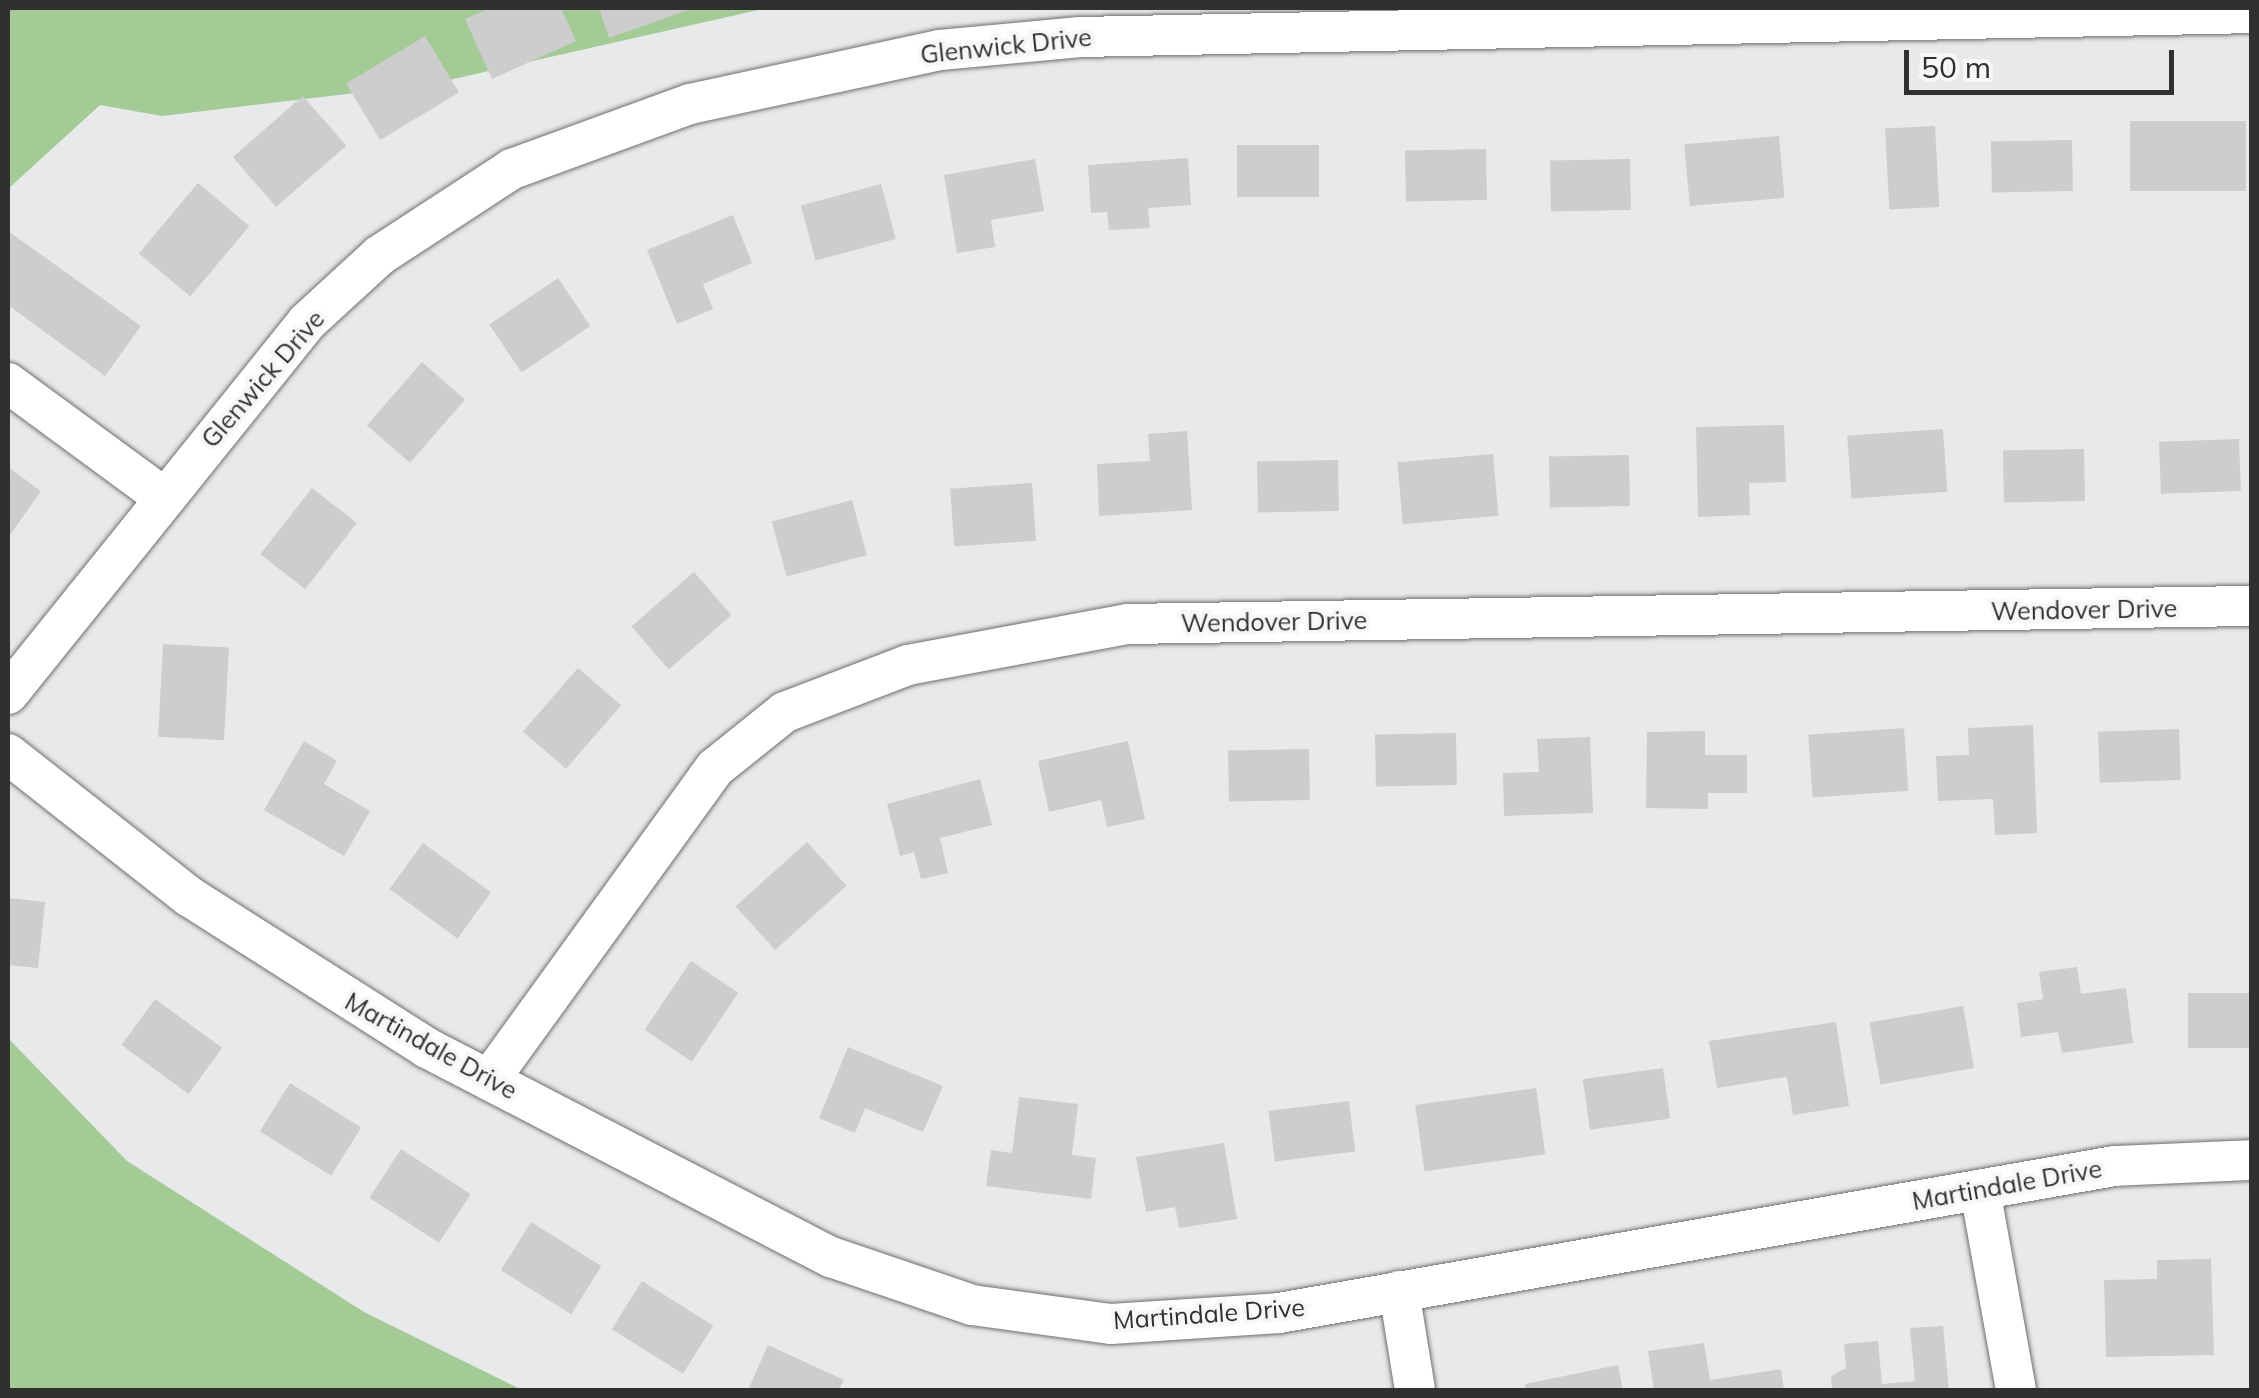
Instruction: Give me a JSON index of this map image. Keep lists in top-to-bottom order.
{
  "streets": {
    "street": ["Glenwick Drive", "Wendover Drive", "Martindale Drive"]
  },
  "crossings": [
    ["Wendover Drive", "Martindale Drive"]
  ],
  "scale_bar": "50 m"
}
